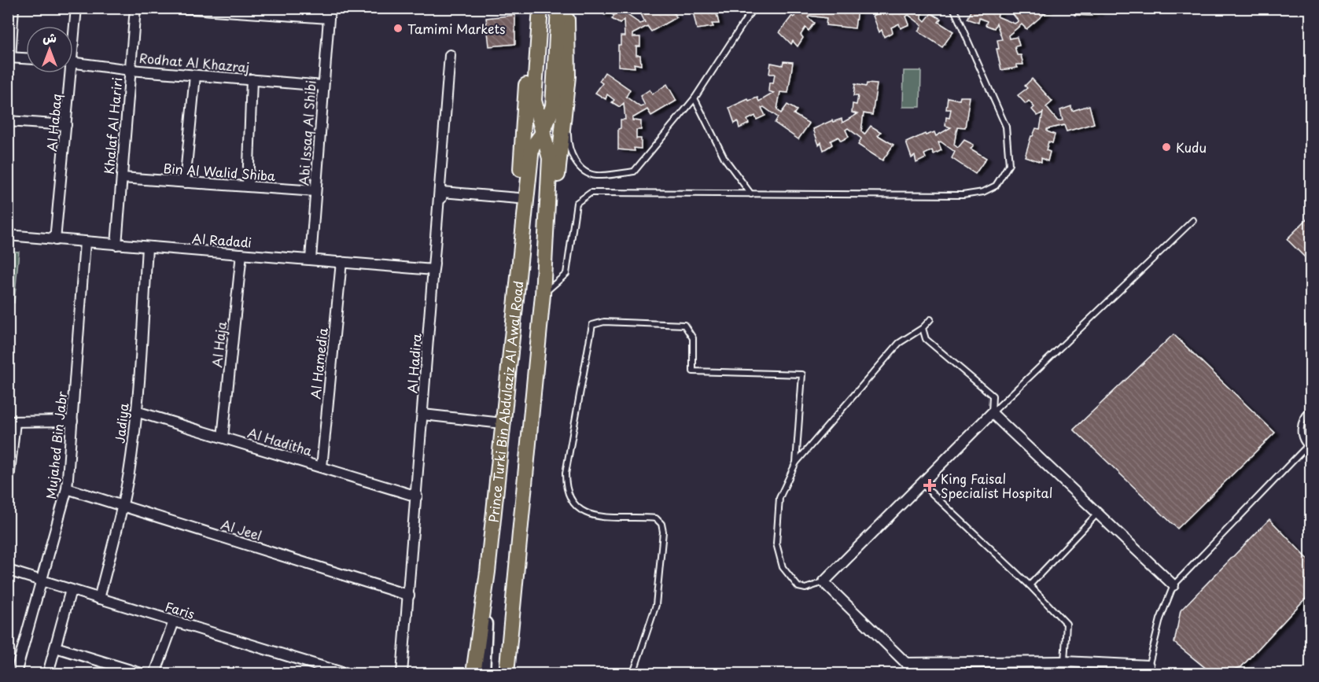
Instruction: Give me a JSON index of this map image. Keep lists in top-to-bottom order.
{
  "streets": {
    "main road": ["Prince Turki Bin Abdulaziz Al Awal Road"],
    "street": [
      "Rodhat Al Khazraj",
      "Al Habaq",
      "Khalaf Al Hariri",
      "Abi Issaq Al Shibi",
      "Bin Al Walid Shiba",
      "Al Radadi",
      "Al Haja",
      "Al Hamedia",
      "Al Hadira",
      "Jadiya",
      "Al Haditha",
      "Mujahed Bin Jabr",
      "Al Jeel",
      "Faris"
    ]
  },
  "crossings": [
    ["Rodhat Al Khazraj", "Khalaf Al Hariri"],
    ["Rodhat Al Khazraj", "Abi Issaq Al Shibi"],
    ["Al Habaq", "Al Radadi"],
    ["Khalaf Al Hariri", "Bin Al Walid Shiba"],
    ["Khalaf Al Hariri", "Al Radadi"],
    ["Abi Issaq Al Shibi", "Bin Al Walid Shiba"],
    ["Abi Issaq Al Shibi", "Al Radadi"],
    ["Al Radadi", "Al Haja"],
    ["Al Radadi", "Al Hamedia"],
    ["Al Radadi", "Al Hadira"],
    ["Al Radadi", "Jadiya"],
    ["Al Radadi", "Mujahed Bin Jabr"],
    ["Al Haja", "Al Haditha"],
    ["Al Hamedia", "Al Haditha"],
    ["Al Hadira", "Al Haditha"],
    ["Al Hadira", "Al Jeel"],
    ["Jadiya", "Al Haditha"],
    ["Jadiya", "Al Jeel"],
    ["Jadiya", "Faris"],
    ["Mujahed Bin Jabr", "Al Jeel"],
    ["Mujahed Bin Jabr", "Faris"]
  ],
  "places": {
    "other": ["Tamimi Markets", "Kudu"],
    "health": ["King Faisal Specialist Hospital"]
  },
  "north": "top"
}
